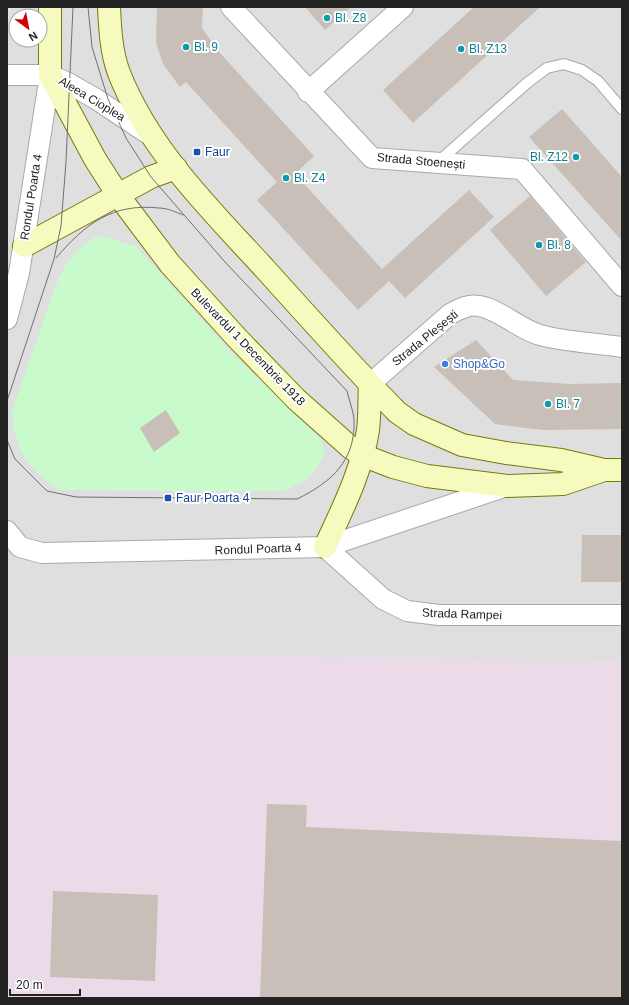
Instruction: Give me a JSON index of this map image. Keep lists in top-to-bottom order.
{
  "streets": {
    "main road": ["Bulevardul 1 Decembrie 1918"],
    "street": [
      "Aleea Cioplea",
      "Strada Stoenești",
      "Rondul Poarta 4",
      "Strada Pleșești",
      "Strada Rampei"
    ]
  },
  "crossings": [
    ["Aleea Cioplea", "Rondul Poarta 4"],
    ["Aleea Cioplea", "Bulevardul 1 Decembrie 1918"],
    ["Rondul Poarta 4", "Bulevardul 1 Decembrie 1918"],
    ["Rondul Poarta 4", "Strada Rampei"],
    ["Strada Pleșești", "Bulevardul 1 Decembrie 1918"]
  ],
  "places": {
    "other": [
      "Bl. Z8",
      "Bl. 9",
      "Bl. Z13",
      "Bl. Z12",
      "Bl. Z4",
      "Bl. 8",
      "Shop&Go",
      "Bl. 7"
    ],
    "transit": ["Faur", "Faur Poarta 4"]
  },
  "scale_bar": "20 m",
  "north": "bottom right"
}
